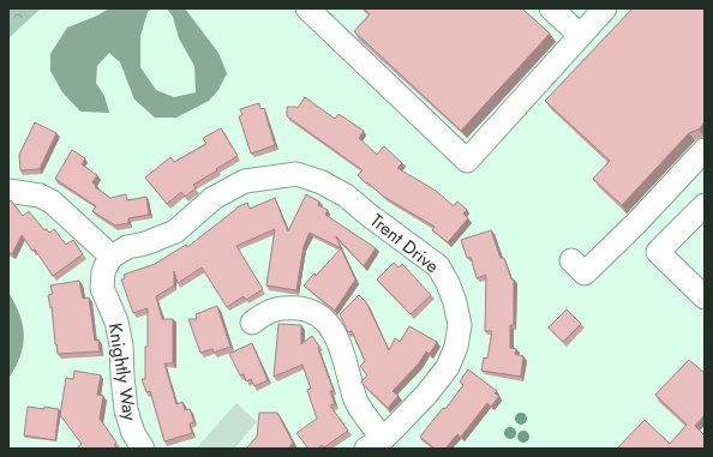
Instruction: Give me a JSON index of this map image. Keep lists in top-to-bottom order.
{
  "streets": {
    "street": ["Trent Drive", "Knightly Way"]
  },
  "crossings": [
    ["Trent Drive", "Knightly Way"]
  ]
}
